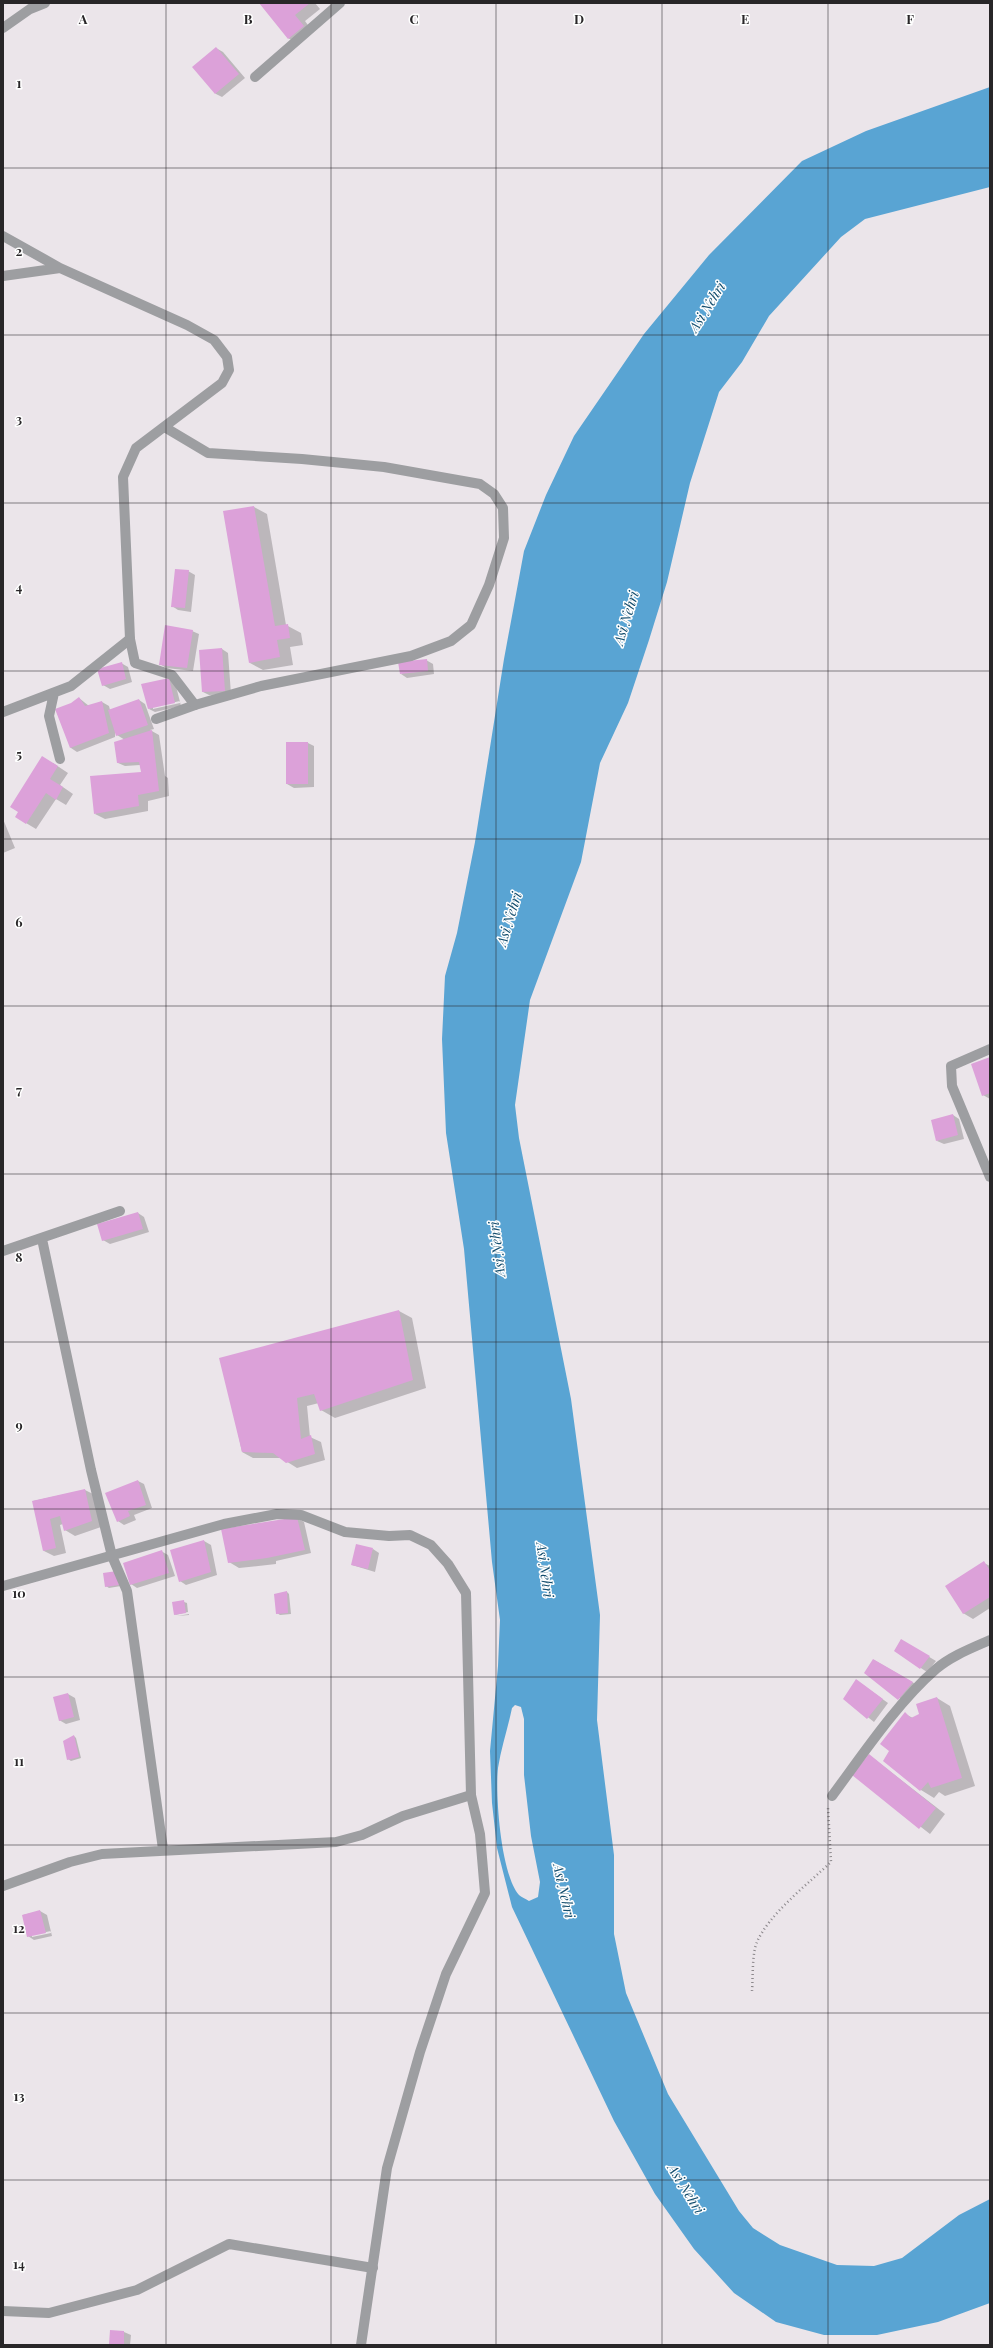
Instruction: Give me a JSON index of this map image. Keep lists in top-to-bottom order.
{
  "water": ["Asi Nehri"],
  "grid": {
    "columns": [
      "A",
      "B",
      "C",
      "D",
      "E",
      "F"
    ],
    "rows": [
      "1",
      "2",
      "3",
      "4",
      "5",
      "6",
      "7",
      "8",
      "9",
      "10",
      "11",
      "12",
      "13",
      "14"
    ]
  }
}
